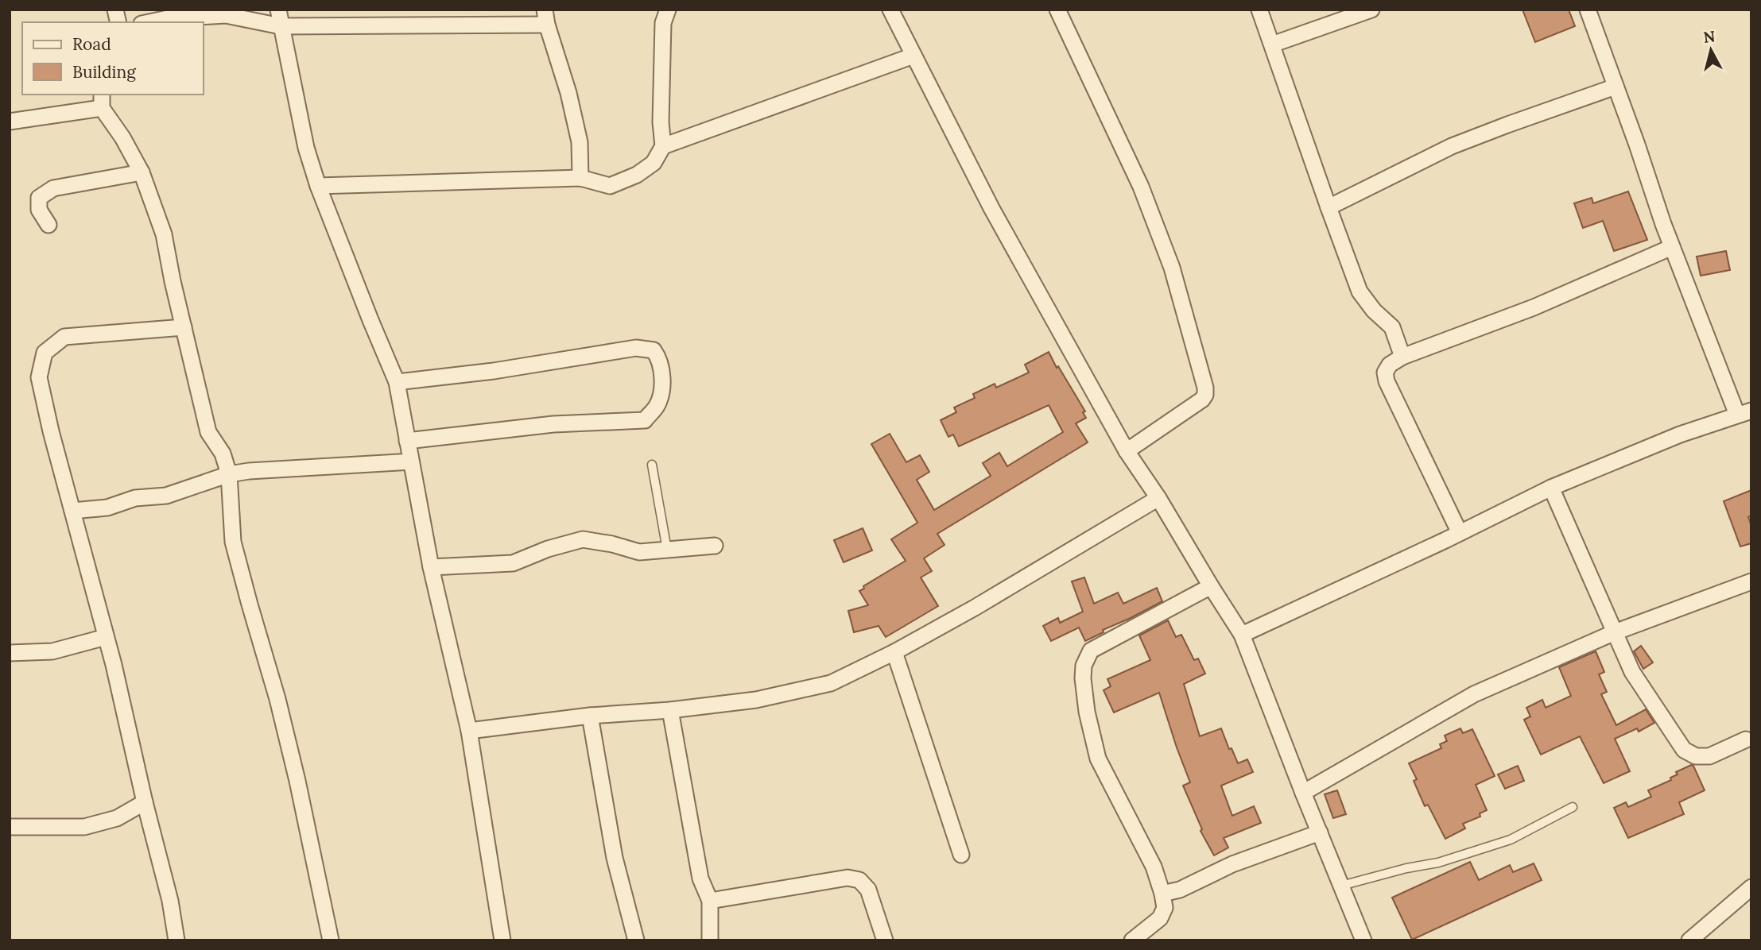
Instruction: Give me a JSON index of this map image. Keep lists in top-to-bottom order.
{
  "legend": ["Road", "Building"],
  "north": "top"
}
